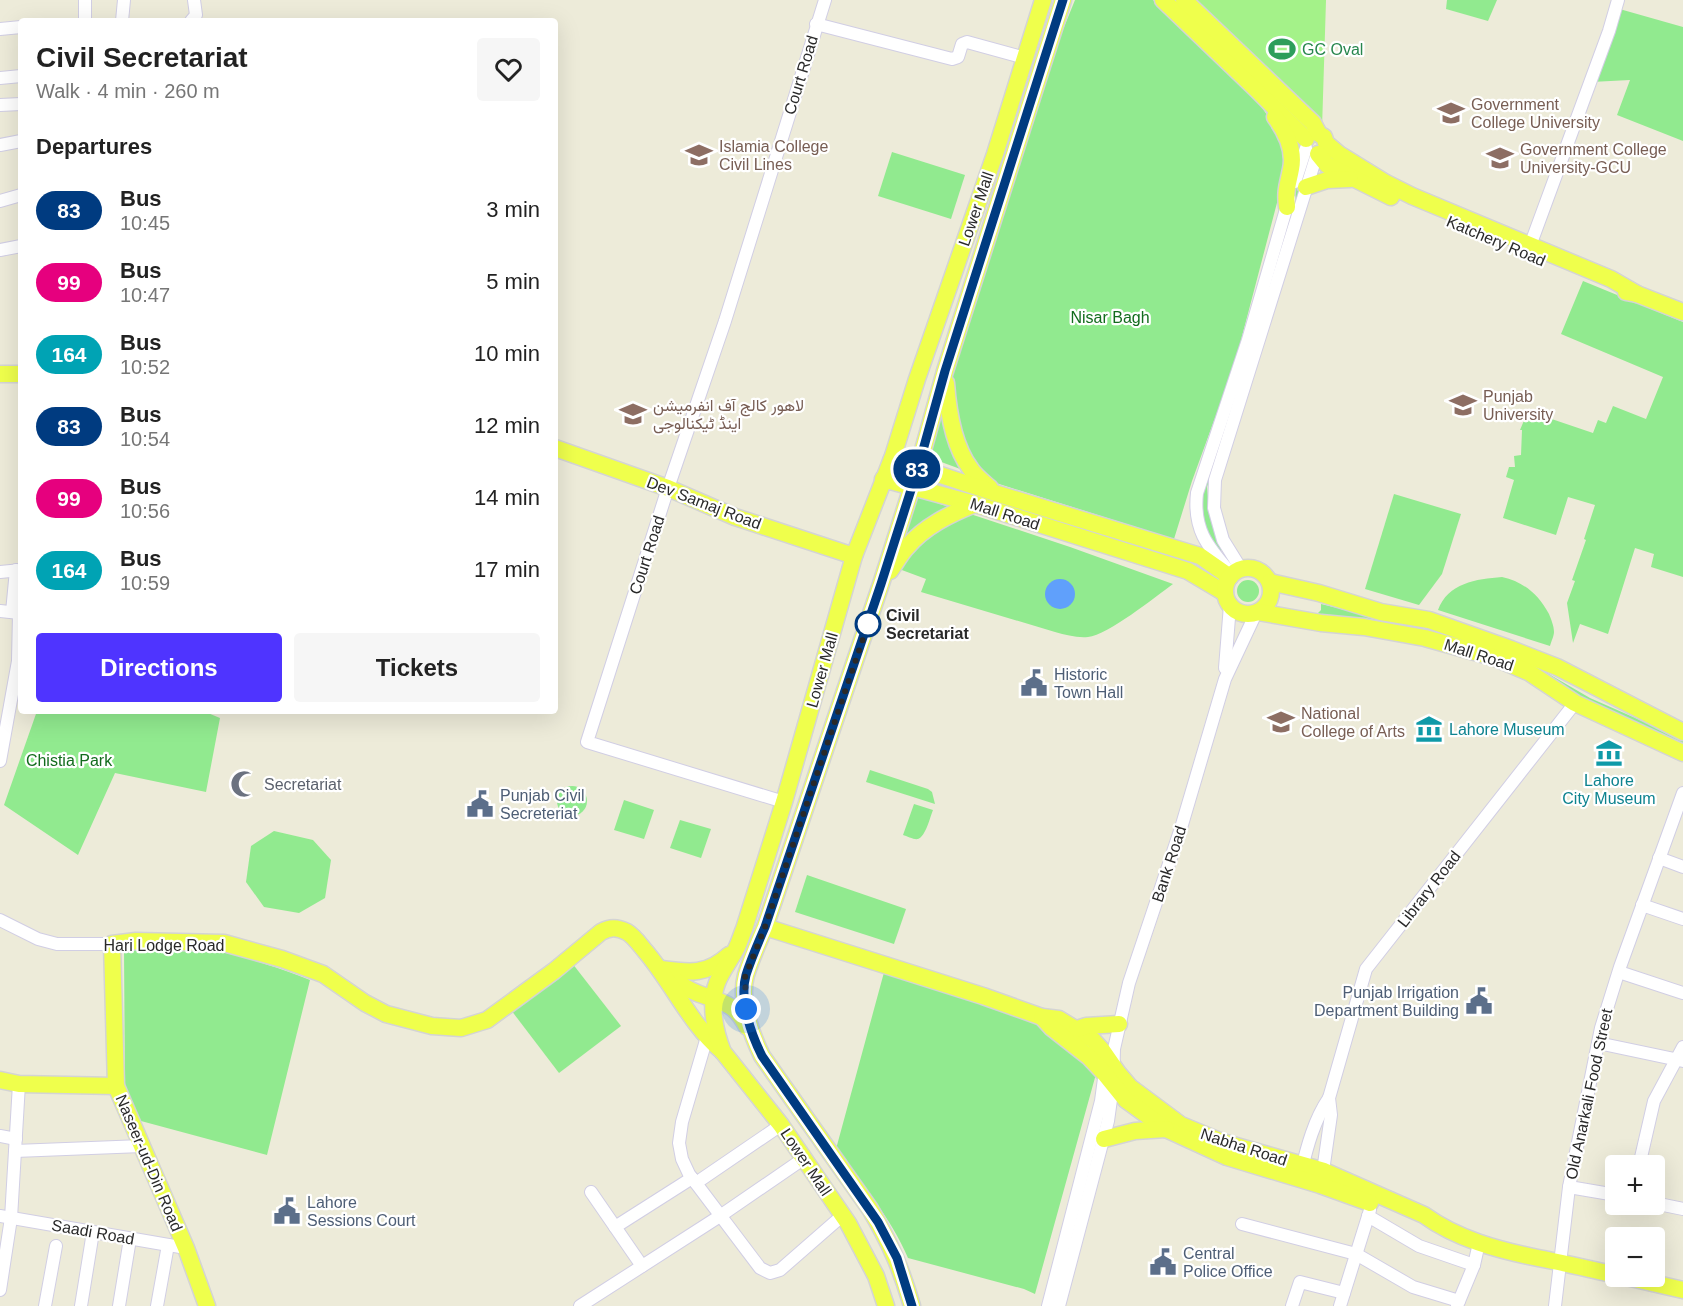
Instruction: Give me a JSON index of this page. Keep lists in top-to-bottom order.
{
  "streets": {
    "main road": [
      "Lower Mall",
      "Katchery Road",
      "Dev Samaj Road",
      "Mall Road",
      "Hari Lodge Road",
      "Nabha Road",
      "Naseer-ud-Din Road"
    ],
    "street": [
      "Court Road",
      "Bank Road",
      "Library Road",
      "Old Anarkali Food Street",
      "Saadi Road"
    ]
  },
  "crossings": [
    ["Court Road", "Lower Mall"],
    ["Court Road", "Dev Samaj Road"],
    ["Lower Mall", "Dev Samaj Road"],
    ["Lower Mall", "Mall Road"],
    ["Lower Mall", "Nabha Road"],
    ["Mall Road", "Bank Road"],
    ["Mall Road", "Library Road"],
    ["Bank Road", "Nabha Road"],
    ["Library Road", "Nabha Road"],
    ["Hari Lodge Road", "Naseer-ud-Din Road"],
    ["Old Anarkali Food Street", "Nabha Road"],
    ["Naseer-ud-Din Road", "Saadi Road"]
  ],
  "parks": ["Nisar Bagh", "Chistia Park"],
  "places": {
    "sports": ["GC Oval"],
    "school or university": [
      "Government College University",
      "Islamia College Civil Lines",
      "Government College University-GCU",
      "Punjab University",
      "لاھور کالج آف انفرمیشن اینڈ ٹیکنالوجی",
      "National College of Arts"
    ],
    "other": ["Civil Secretariat"],
    "public building": [
      "Historic Town Hall",
      "Punjab Civil Secreteriat",
      "Punjab Irrigation Department Building",
      "Lahore Sessions Court",
      "Central Police Office"
    ],
    "museum": ["Lahore Museum", "Lahore City Museum"],
    "mosque": ["Secretariat"]
  },
  "lines": ["bus line 83"],
  "page": {
    "on_map": "83",
    "heading": [
      ["Civil Secretariat", "Walk · 4 min · 260 m"],
      "Departures"
    ],
    "list": [
      {
        "mark": "83",
        "name": "Bus",
        "note": "10:45",
        "value": "3 min"
      },
      {
        "mark": "99",
        "name": "Bus",
        "note": "10:47",
        "value": "5 min"
      },
      {
        "mark": "164",
        "name": "Bus",
        "note": "10:52",
        "value": "10 min"
      },
      {
        "mark": "83",
        "name": "Bus",
        "note": "10:54",
        "value": "12 min"
      },
      {
        "mark": "99",
        "name": "Bus",
        "note": "10:56",
        "value": "14 min"
      },
      {
        "mark": "164",
        "name": "Bus",
        "note": "10:59",
        "value": "17 min"
      }
    ],
    "buttons": ["Directions", "Tickets"],
    "map_buttons": ["+", "−"]
  }
}
